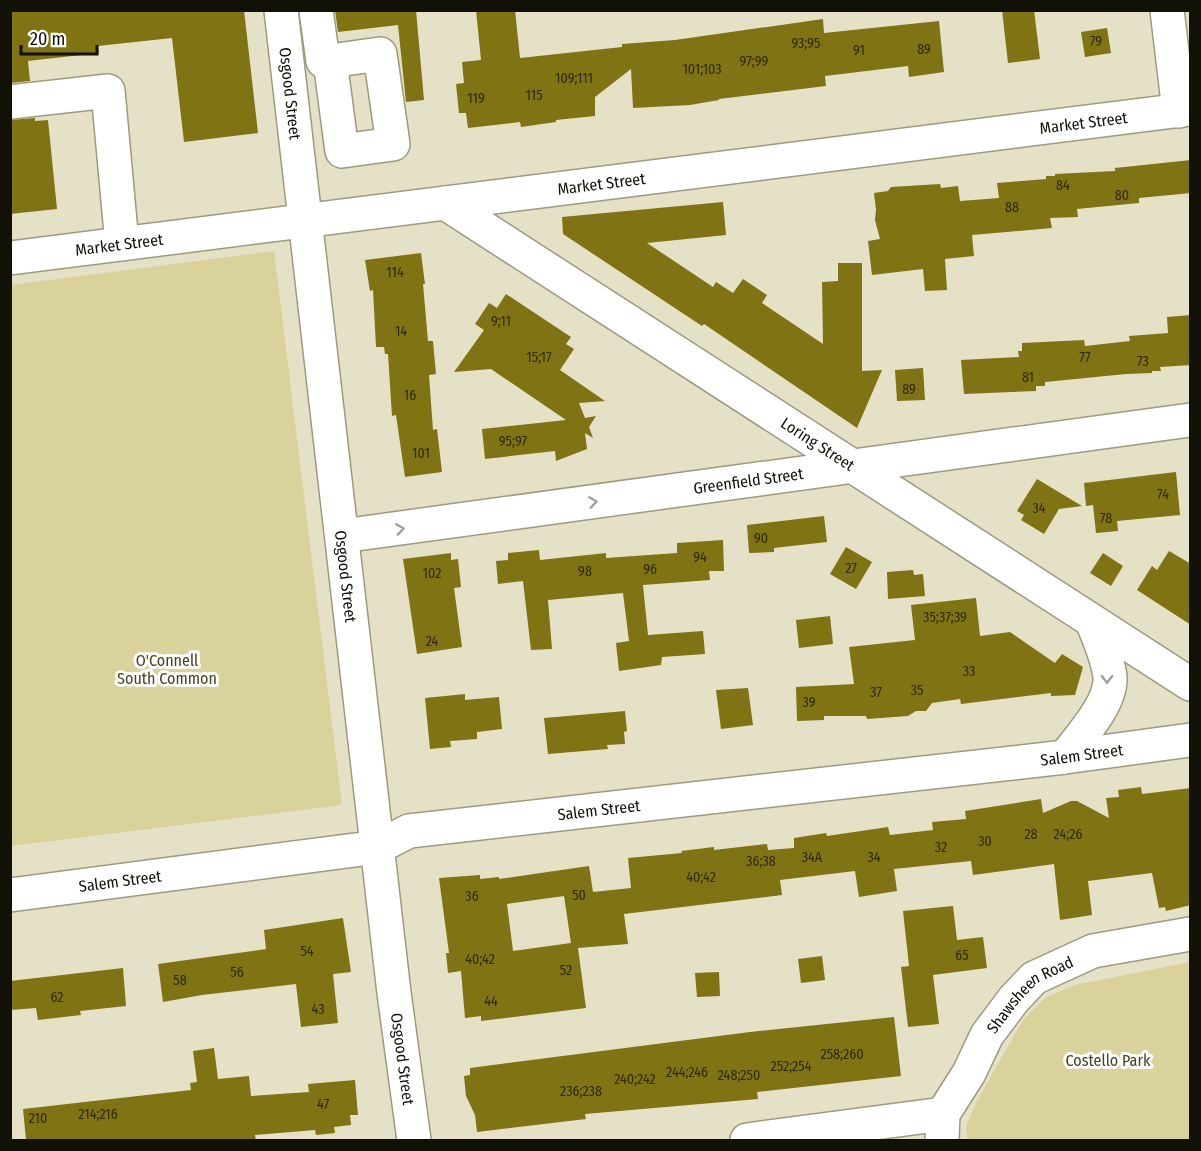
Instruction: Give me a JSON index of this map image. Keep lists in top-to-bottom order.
{
  "streets": {
    "street": [
      "Osgood Street",
      "Market Street",
      "Loring Street",
      "Greenfield Street",
      "Salem Street",
      "Shawsheen Road"
    ]
  },
  "crossings": [
    ["Osgood Street", "Market Street"],
    ["Osgood Street", "Greenfield Street"],
    ["Osgood Street", "Salem Street"],
    ["Market Street", "Loring Street"],
    ["Loring Street", "Greenfield Street"]
  ],
  "one_way": ["Greenfield Street"],
  "parks": ["O'Connell South Common", "Costello Park"],
  "house_numbers": [
    "79",
    "93;95",
    "89",
    "91",
    "97;99",
    "101;103",
    "109;111",
    "115",
    "119",
    "84",
    "80",
    "88",
    "114",
    "9;11",
    "14",
    "15;17",
    "77",
    "73",
    "81",
    "89",
    "16",
    "95;97",
    "101",
    "74",
    "34",
    "78",
    "90",
    "94",
    "27",
    "96",
    "98",
    "102",
    "35;37;39",
    "24",
    "33",
    "35",
    "37",
    "39",
    "28",
    "24;26",
    "30",
    "32",
    "34A",
    "34",
    "36;38",
    "40;42",
    "50",
    "36",
    "54",
    "65",
    "40;42",
    "52",
    "56",
    "58",
    "62",
    "44",
    "43",
    "258;260",
    "252;254",
    "244;246",
    "248;250",
    "240;242",
    "236;238",
    "47",
    "214;216",
    "210"
  ],
  "scale_bar": "20 m"
}
